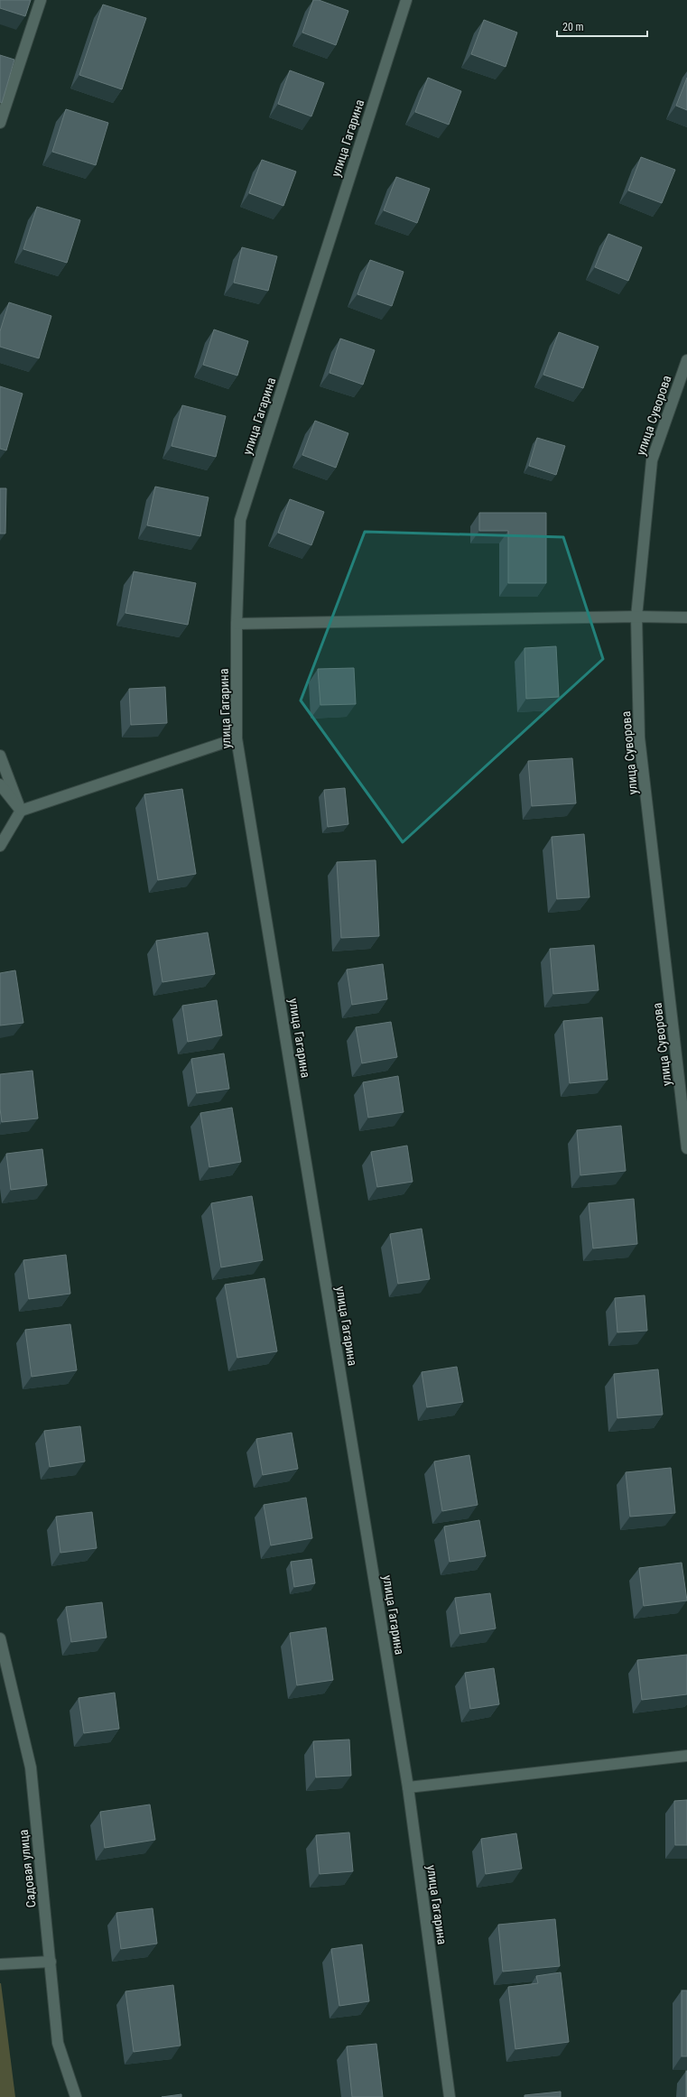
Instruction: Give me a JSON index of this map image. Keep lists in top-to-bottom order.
{
  "streets": {
    "street": ["улица Гагарина", "улица Суворова", "Садовая улица"]
  },
  "scale_bar": "20 m"
}
